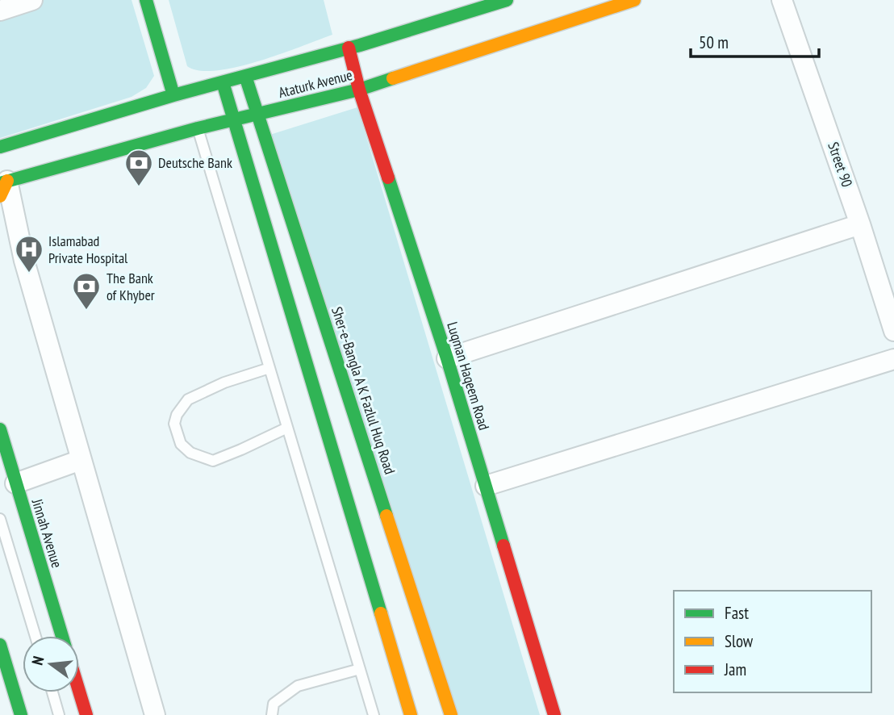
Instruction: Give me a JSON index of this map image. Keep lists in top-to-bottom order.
{
  "streets": {
    "street": [
      "Ataturk Avenue",
      "Street 90",
      "Luqman Haqeem Road",
      "Sher-e-Bangla A K Fazlul Huq Road",
      "Jinnah Avenue"
    ]
  },
  "crossings": [
    ["Ataturk Avenue", "Luqman Haqeem Road"],
    ["Ataturk Avenue", "Sher-e-Bangla A K Fazlul Huq Road"]
  ],
  "places": {
    "bank": ["Deutsche Bank", "The Bank of Khyber"],
    "hospital": ["Islamabad Private Hospital"]
  },
  "legend": ["Fast", "Slow", "Jam"],
  "scale_bar": "50 m",
  "north": "left"
}
